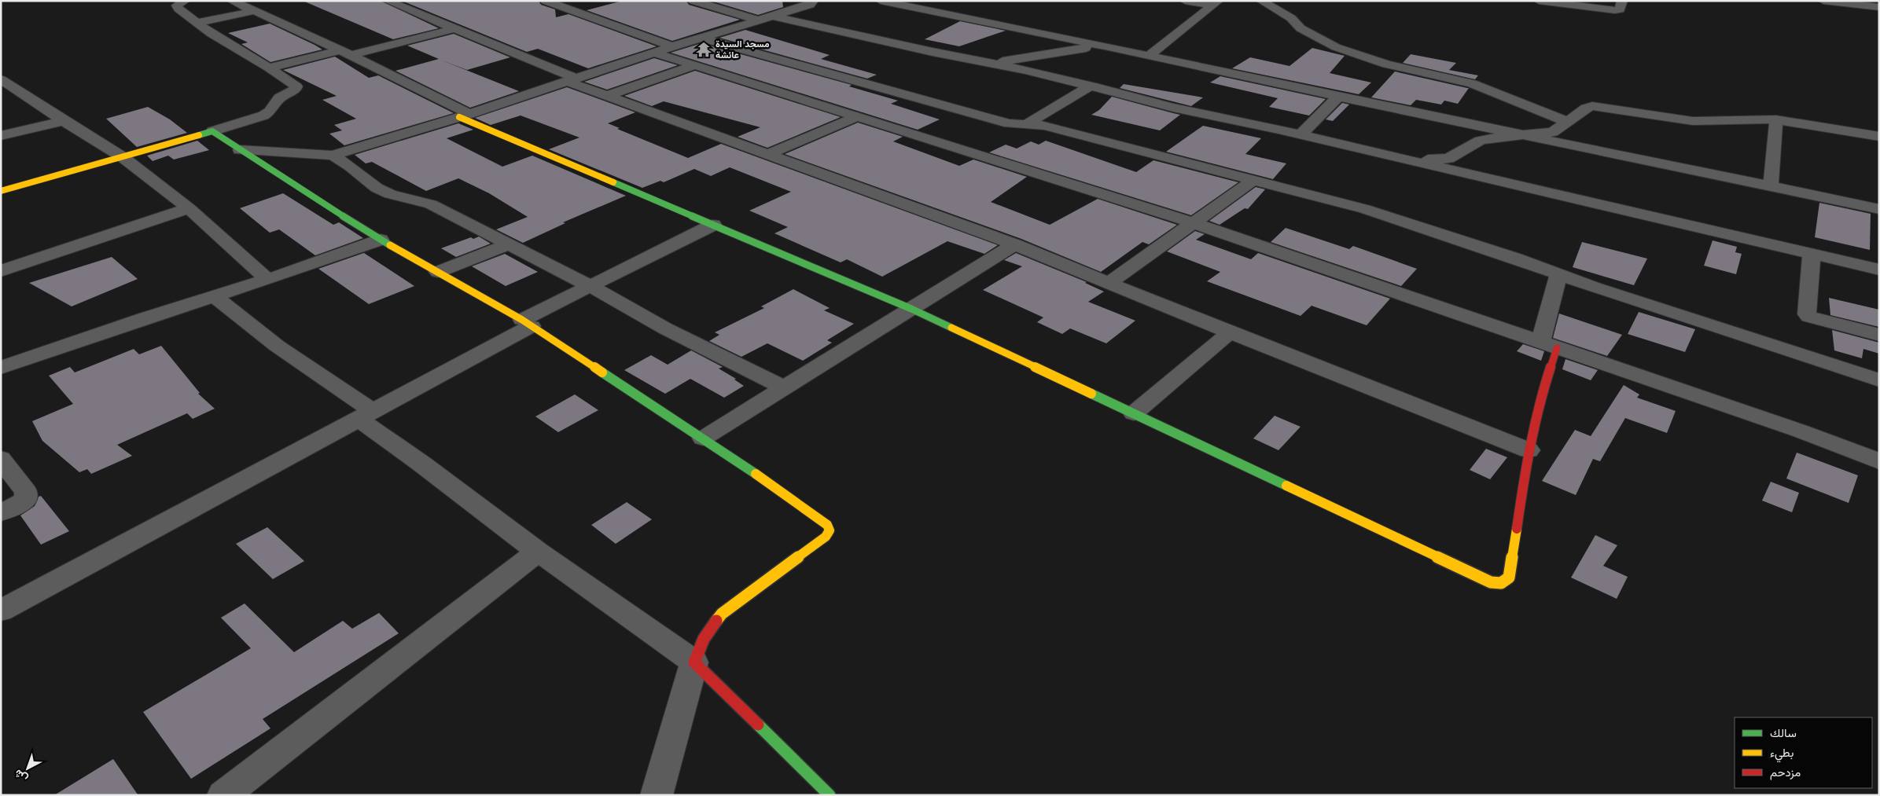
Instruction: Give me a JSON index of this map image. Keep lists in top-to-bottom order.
{
  "places": {
    "temple": ["مسجد السيدة عائشة"]
  },
  "legend": ["سالك", "بطيء", "مزدحم"],
  "north": "bottom left"
}
